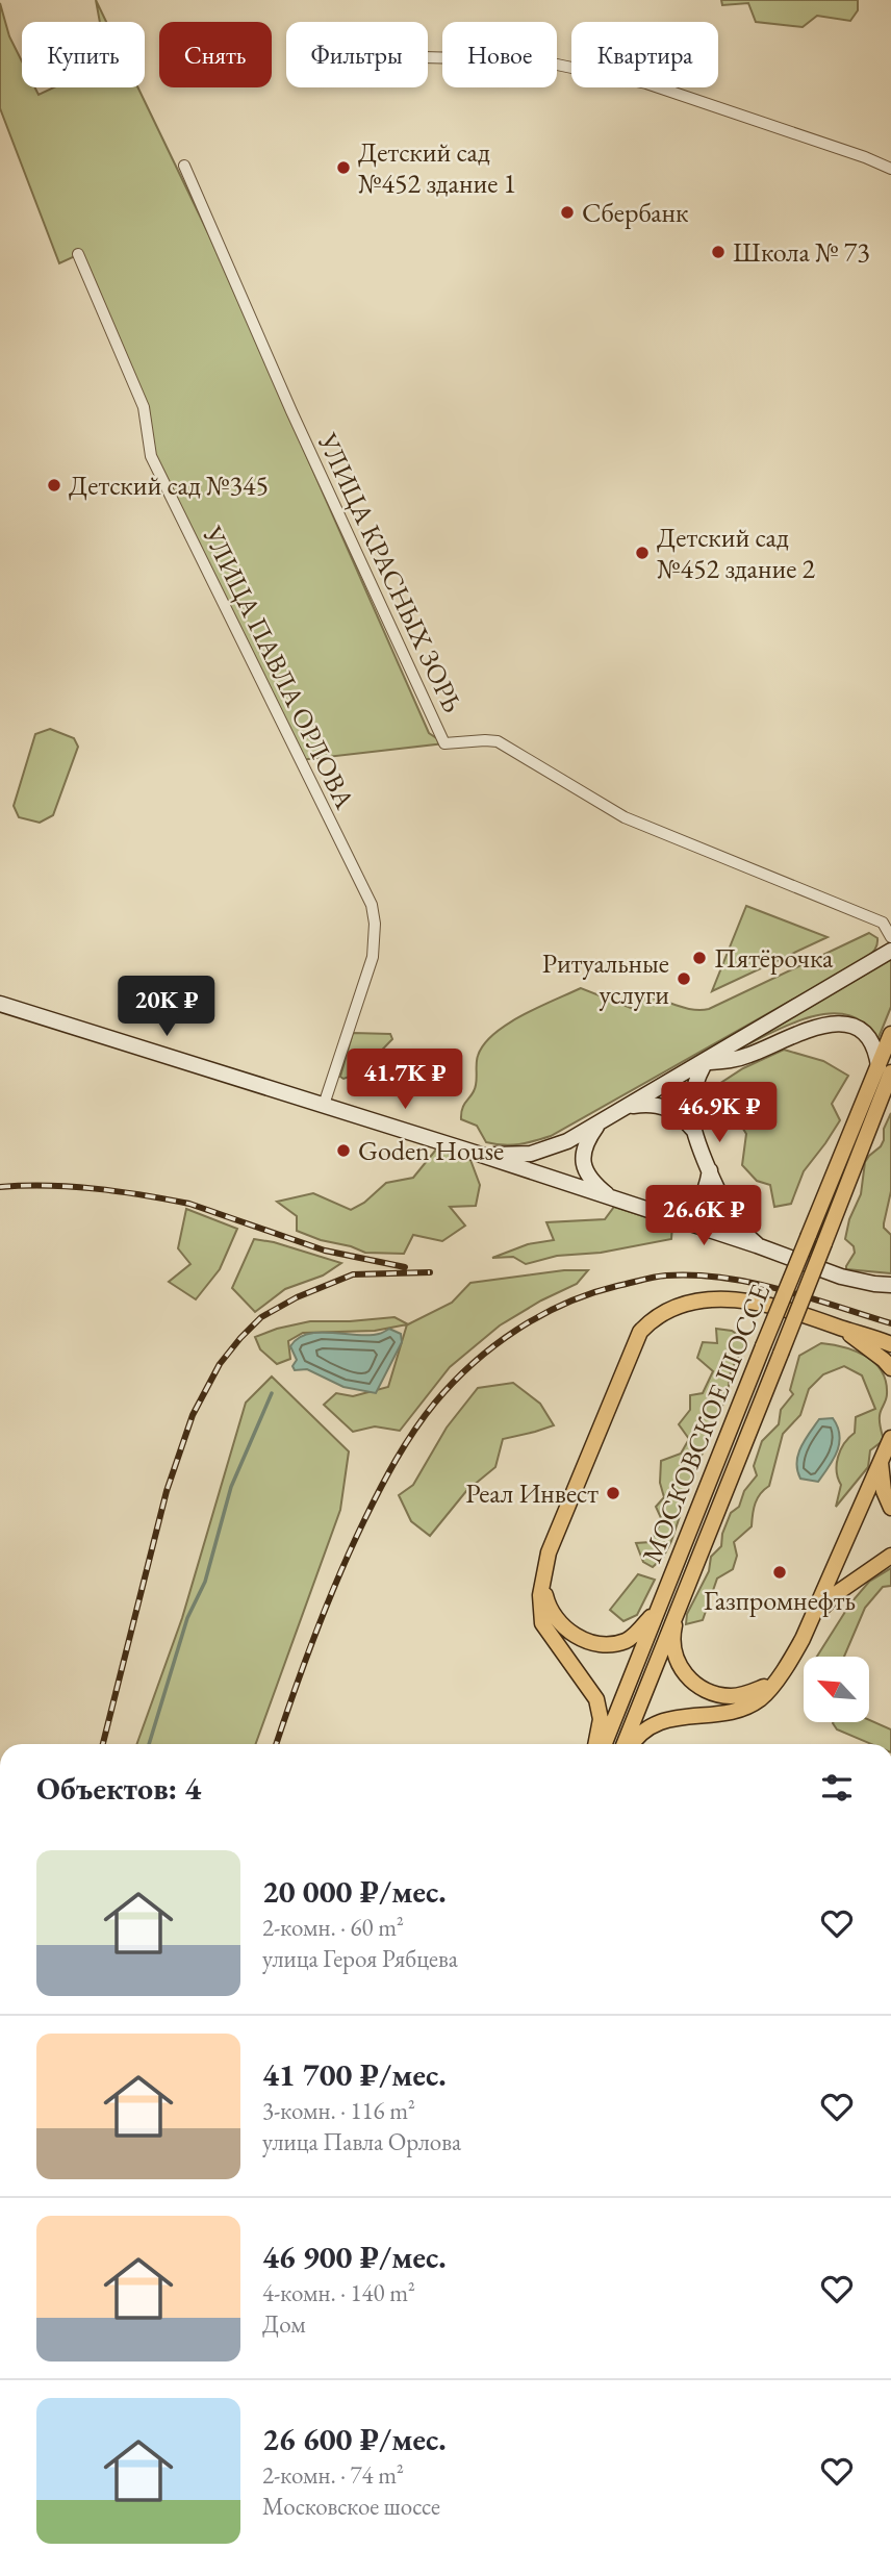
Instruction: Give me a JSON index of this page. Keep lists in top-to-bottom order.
{
  "streets": {
    "main road": ["МОСКОВСКОЕ ШОССЕ"],
    "street": ["УЛИЦА КРАСНЫХ ЗОРЬ", "УЛИЦА ПАВЛА ОРЛОВА"]
  },
  "places": [
    "Детский сад №452 здание 1",
    "Сбербанк",
    "Школа № 73",
    "Детский сад №345",
    "Детский сад №452 здание 2",
    "Пятёрочка",
    "Ритуальные услуги",
    "Goden House",
    "Реал Инвест",
    "Газпромнефть"
  ],
  "north": "top left",
  "page": {
    "chip": [
      "Купить",
      "Снять",
      "Фильтры",
      "Новое",
      "Квартира"
    ],
    "price": [
      "20K ₽",
      "41.7K ₽",
      "46.9K ₽",
      "26.6K ₽"
    ],
    "heading": "Объектов: 4",
    "list": [
      {
        "name": "20 000 ₽/мес.",
        "note": "2-комн. · 60 m² · улица Героя Рябцева"
      },
      {
        "name": "41 700 ₽/мес.",
        "note": "3-комн. · 116 m² · улица Павла Орлова"
      },
      {
        "name": "46 900 ₽/мес.",
        "note": "4-комн. · 140 m² · Дом"
      },
      {
        "name": "26 600 ₽/мес.",
        "note": "2-комн. · 74 m² · Московское шоссе"
      }
    ]
  }
}
